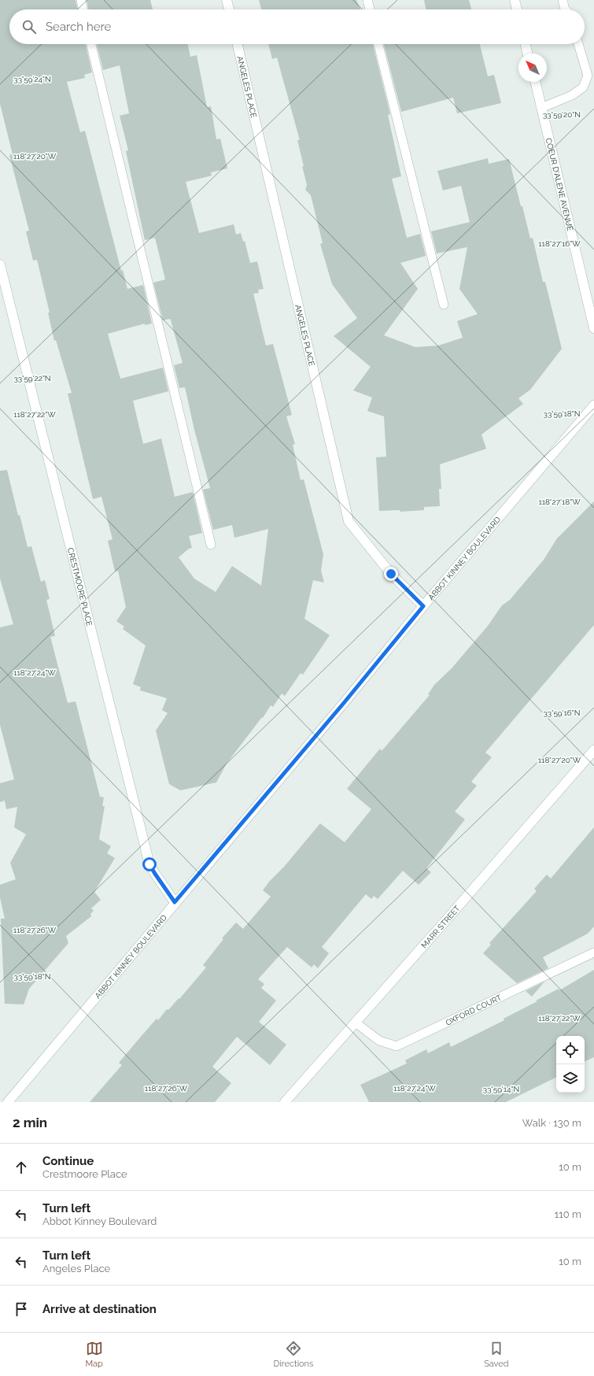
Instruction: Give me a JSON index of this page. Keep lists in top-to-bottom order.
{
  "streets": {
    "street": [
      "ANGELES PLACE",
      "COEUR D'ALENE AVENUE",
      "ABBOT KINNEY BOULEVARD",
      "CRESTMOORE PLACE",
      "MARR STREET"
    ],
    "lane": ["OXFORD COURT"]
  },
  "crossings": [
    ["ANGELES PLACE", "ABBOT KINNEY BOULEVARD"],
    ["ABBOT KINNEY BOULEVARD", "CRESTMOORE PLACE"],
    ["MARR STREET", "OXFORD COURT"]
  ],
  "north": "top left",
  "page": {
    "search": "Search here",
    "heading": ["2 min", "Walk · 130 m"],
    "list": [
      ["Continue", "Crestmoore Place", "10 m"],
      ["Turn left", "Abbot Kinney Boulevard", "110 m"],
      ["Turn left", "Angeles Place", "10 m"],
      "Arrive at destination"
    ],
    "nav": ["Map", "Directions", "Saved"]
  },
  "coordinates": [
    "33°59'24\"N",
    "33°59'20\"N",
    "118°27'20\"W",
    "118°27'16\"W",
    "33°59'22\"N",
    "33°59'18\"N",
    "118°27'22\"W",
    "118°27'18\"W",
    "118°27'24\"W",
    "33°59'16\"N",
    "118°27'26\"W",
    "33°59'14\"N"
  ]
}
